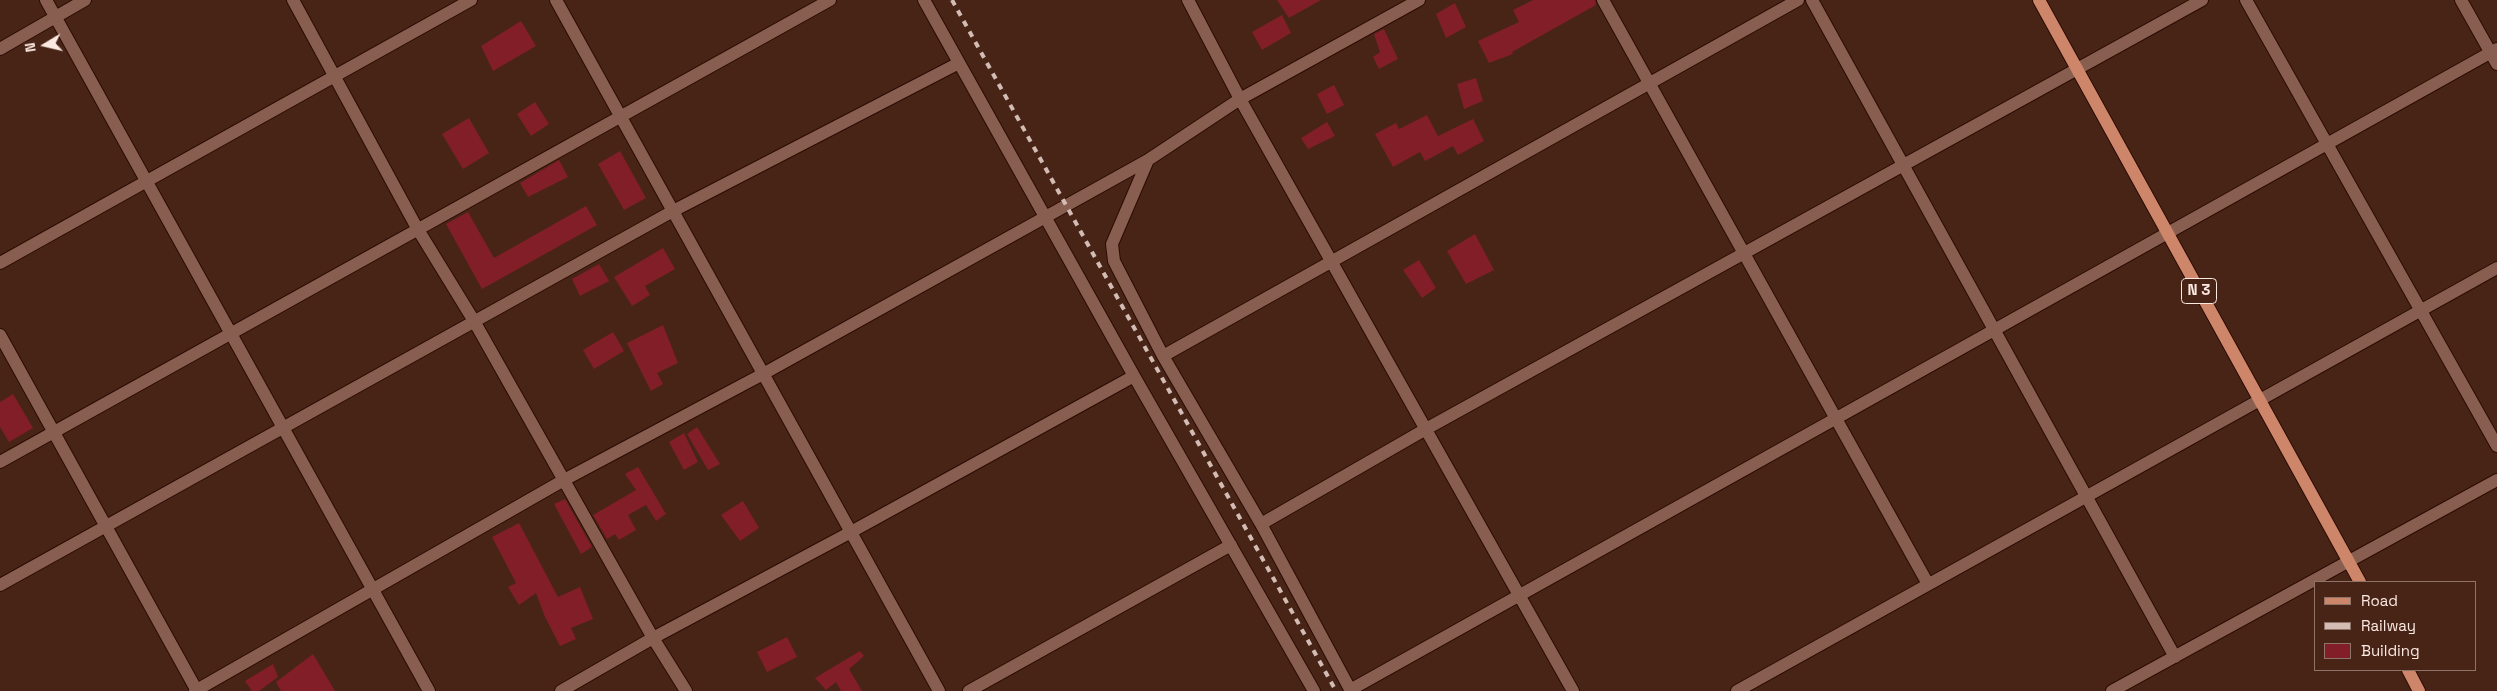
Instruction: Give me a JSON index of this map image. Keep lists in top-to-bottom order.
{
  "streets": {
    "main road": ["N 3"]
  },
  "legend": ["Road", "Railway", "Building"],
  "north": "left"
}
